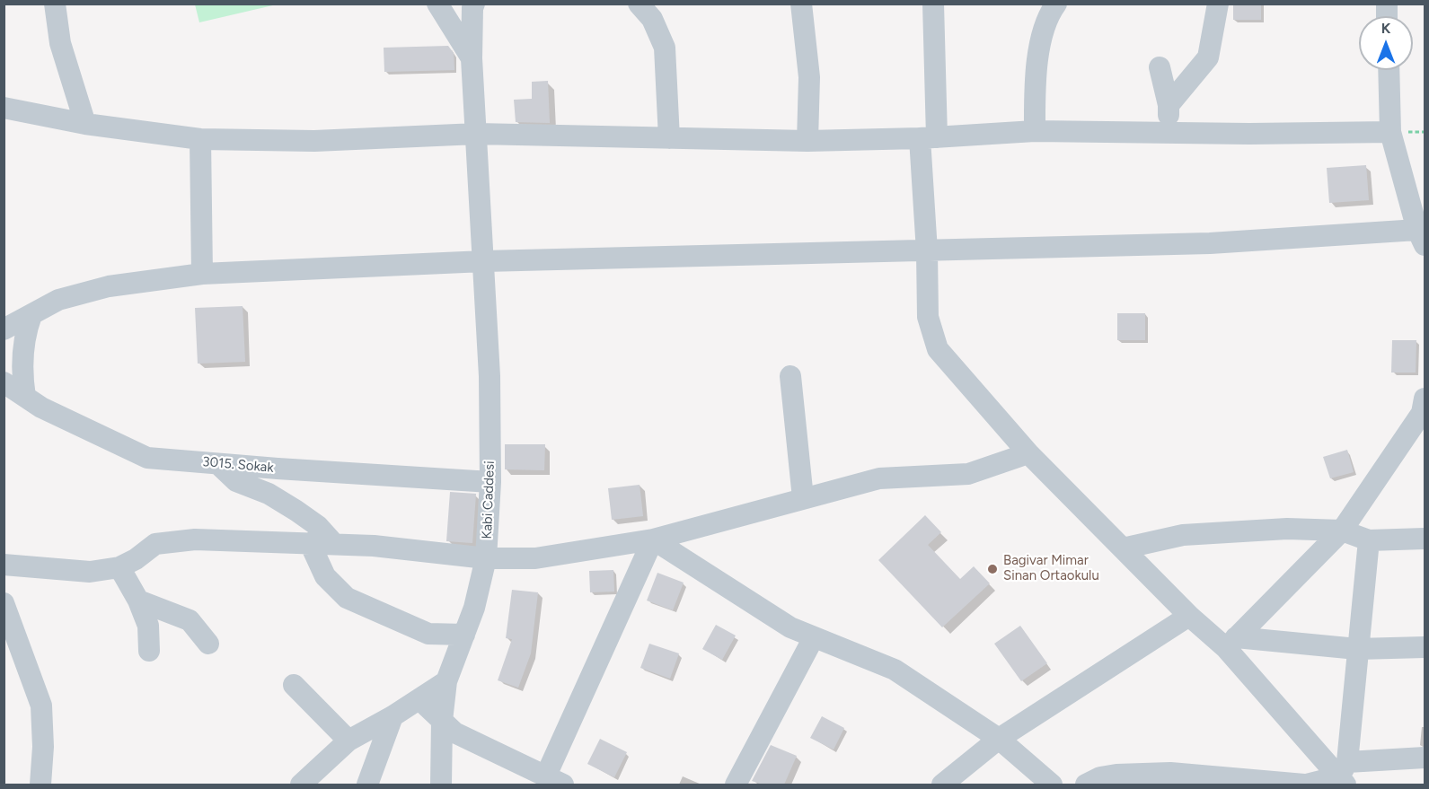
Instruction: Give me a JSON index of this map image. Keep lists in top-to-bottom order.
{
  "streets": {
    "street": ["3015. Sokak", "Kabi Caddesi"]
  },
  "crossings": [
    ["3015. Sokak", "Kabi Caddesi"]
  ],
  "places": ["Bagivar Mimar Sinan Ortaokulu"],
  "north": "top"
}
